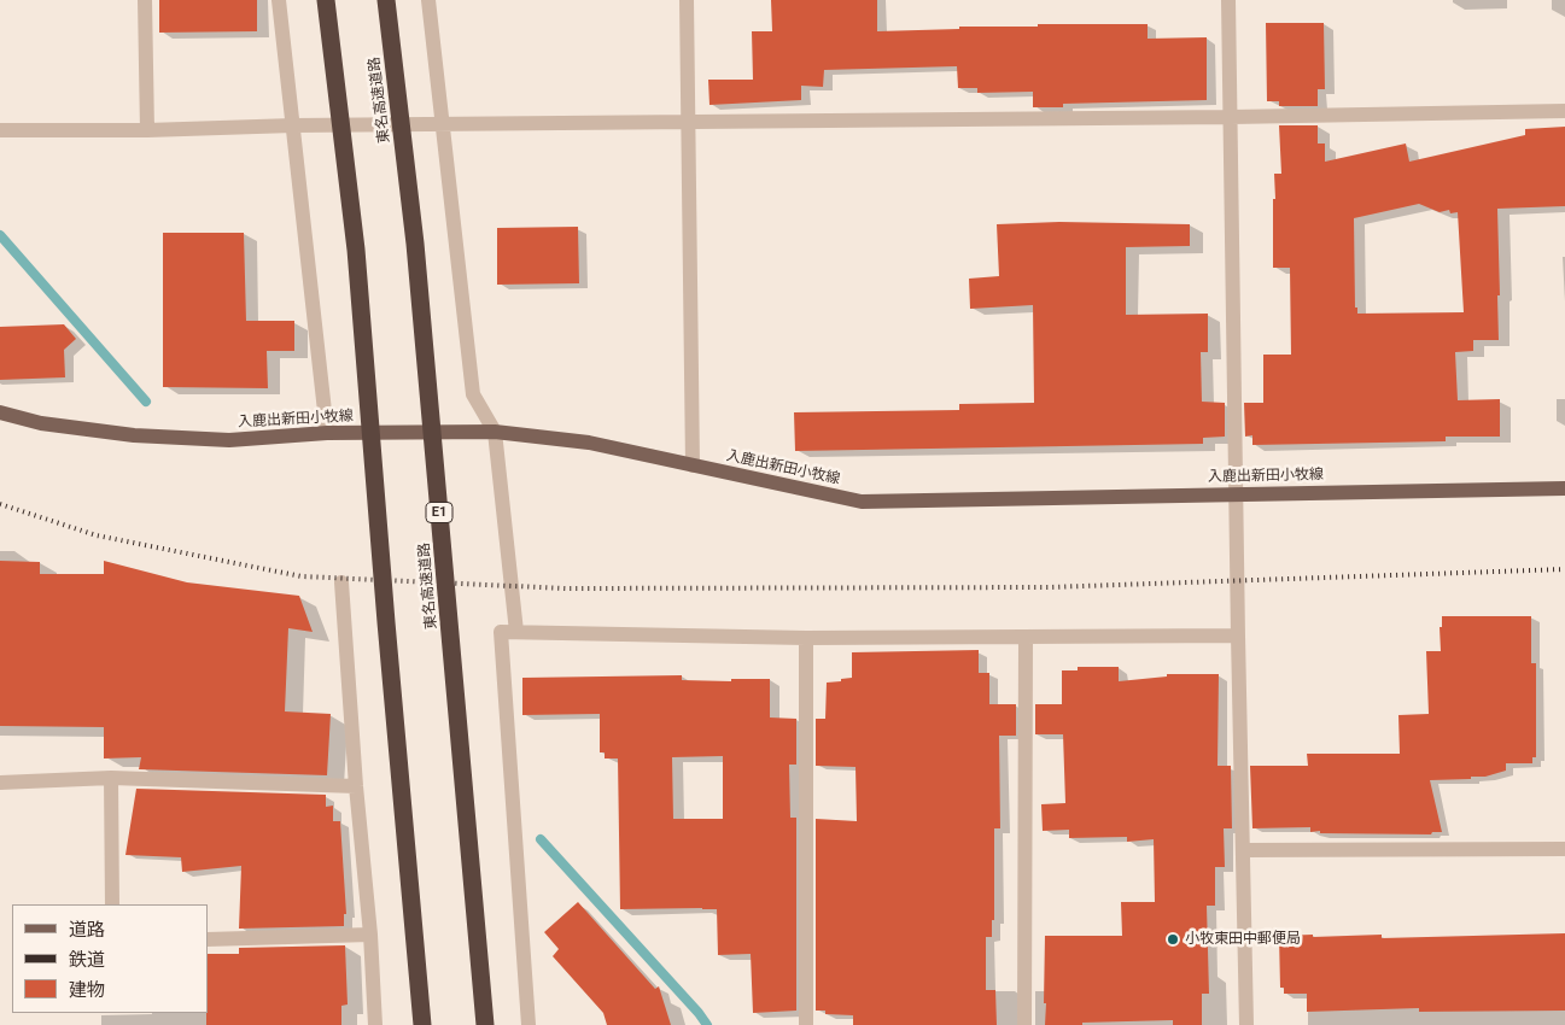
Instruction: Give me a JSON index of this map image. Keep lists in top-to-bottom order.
{
  "streets": {
    "highway": ["東名高速道路", "E1"],
    "main road": ["入鹿出新田小牧線"]
  },
  "places": ["小牧東田中郵便局"],
  "legend": ["道路", "鉄道", "建物"]
}
